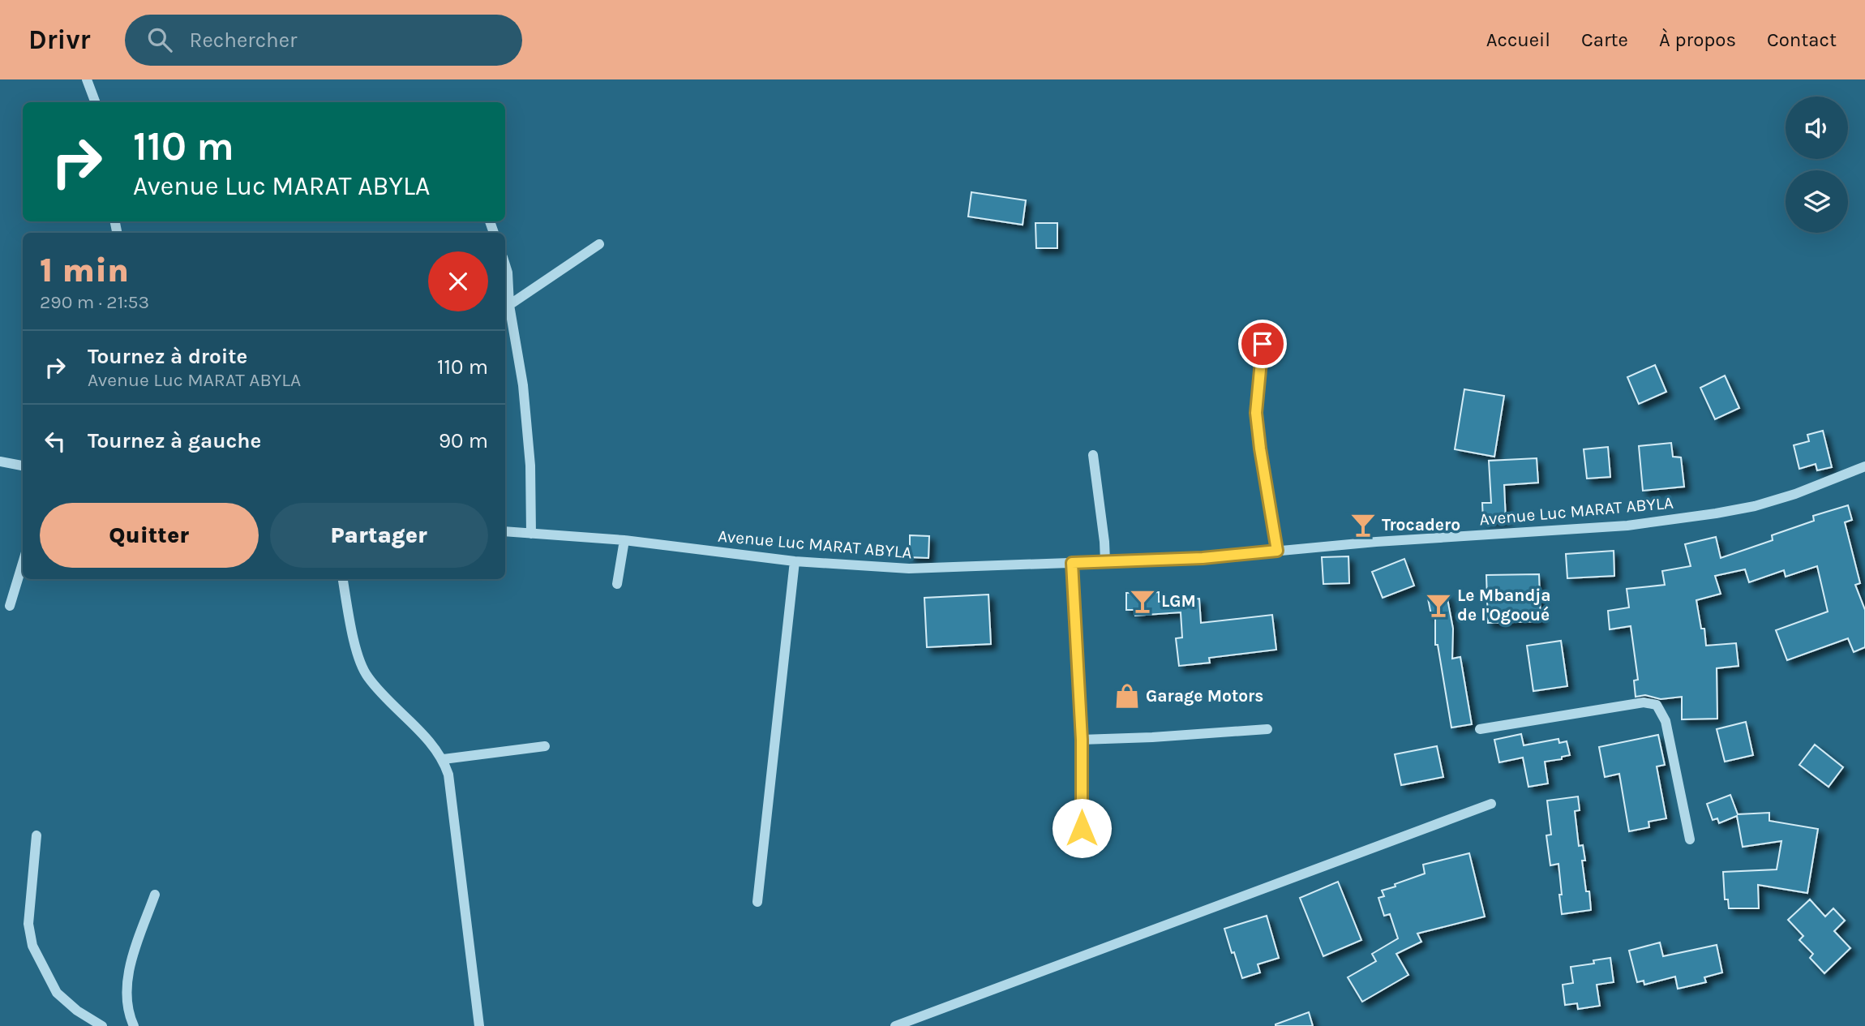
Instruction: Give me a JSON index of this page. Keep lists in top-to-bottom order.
{
  "streets": {
    "street": ["Avenue Luc MARAT ABYLA"]
  },
  "places": {
    "bar": ["Trocadero", "LGM", "Le Mbandja de l'Ogooué"],
    "shop": ["Garage Motors"]
  },
  "page": {
    "header": "Drivr",
    "search": "Rechercher",
    "nav": [
      "Accueil",
      "Carte",
      "À propos",
      "Contact"
    ],
    "turn": ["110 m", "Avenue Luc MARAT ABYLA"],
    "heading": ["1 min", "290 m · 21:53"],
    "list": [
      {
        "name": "Tournez à droite",
        "note": "Avenue Luc MARAT ABYLA",
        "value": "110 m"
      },
      {
        "name": "Tournez à gauche",
        "value": "90 m"
      }
    ],
    "buttons": ["Quitter", "Partager"]
  }
}
